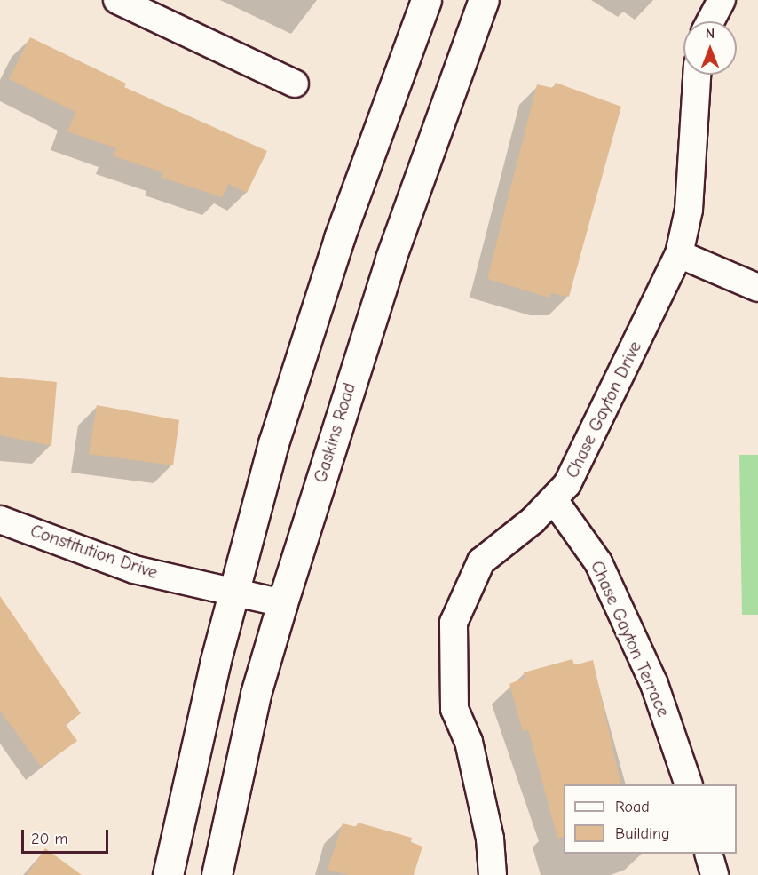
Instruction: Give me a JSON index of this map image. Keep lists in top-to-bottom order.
{
  "streets": {
    "main road": ["Gaskins Road"],
    "street": ["Chase Gayton Drive", "Constitution Drive", "Chase Gayton Terrace"]
  },
  "crossings": [
    ["Chase Gayton Drive", "Chase Gayton Terrace"],
    ["Gaskins Road", "Constitution Drive"]
  ],
  "legend": ["Road", "Building"],
  "scale_bar": "20 m",
  "north": "top"
}
